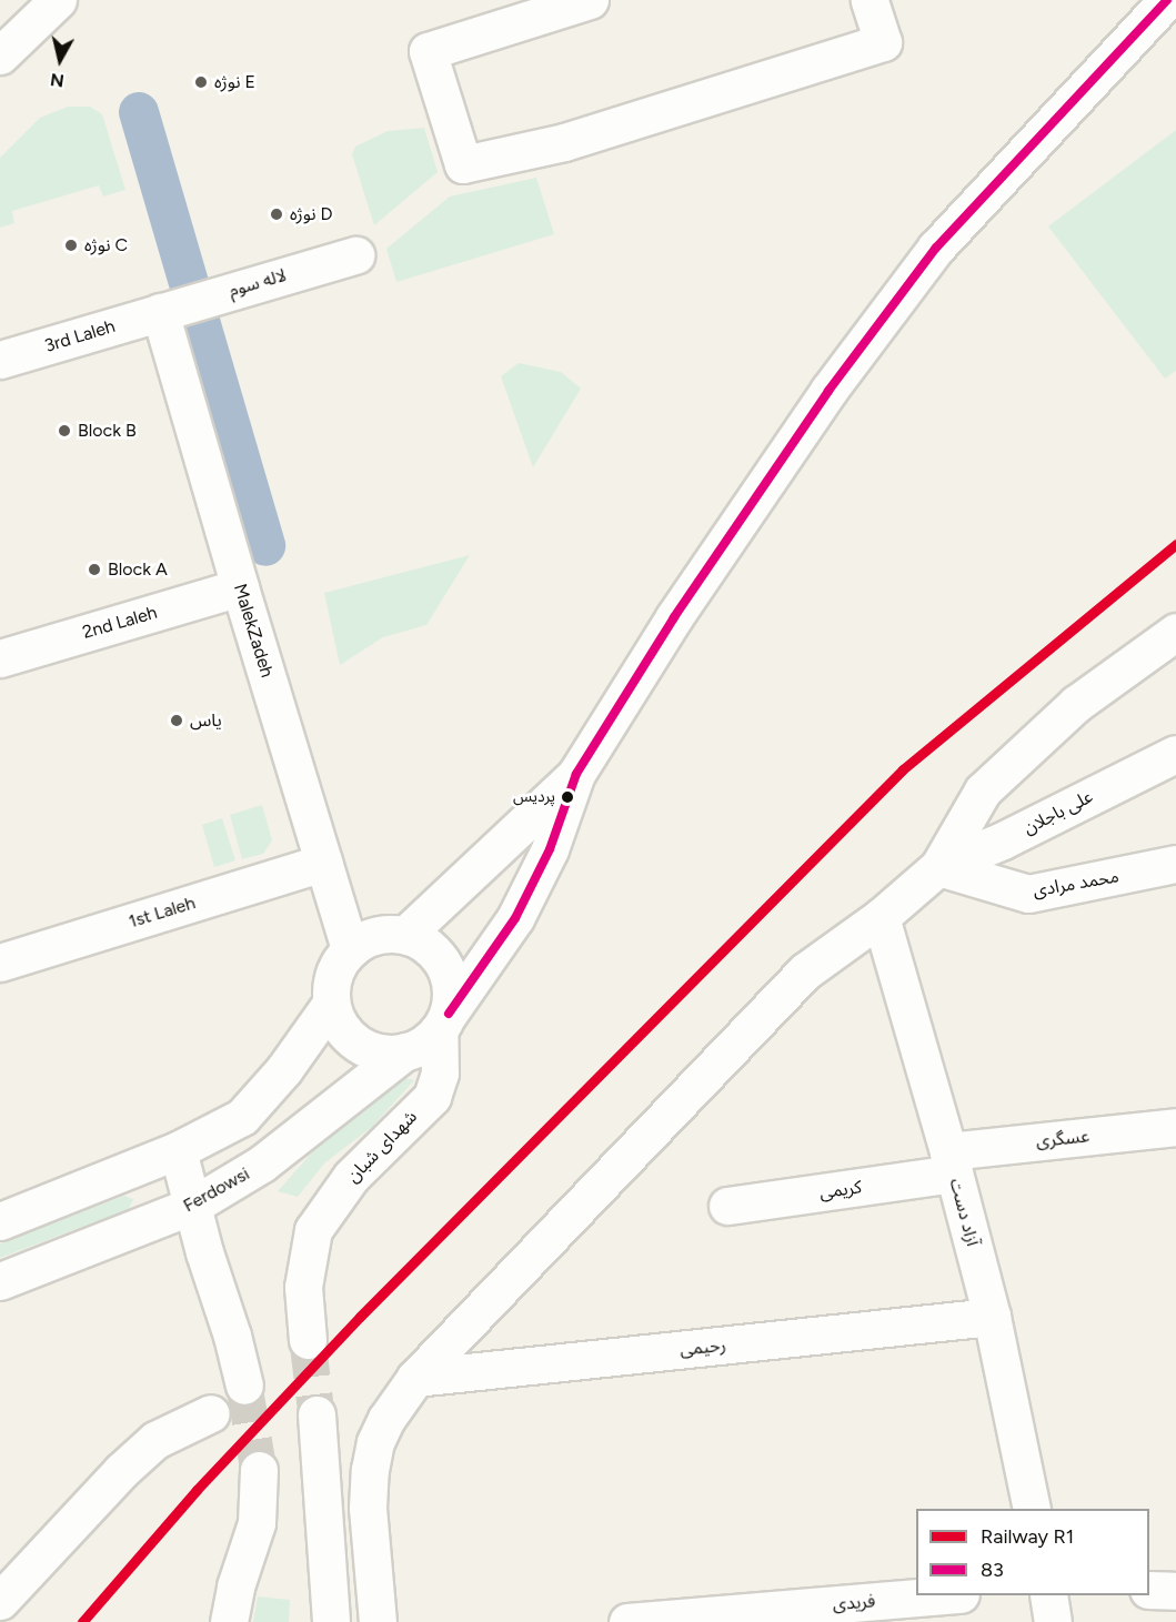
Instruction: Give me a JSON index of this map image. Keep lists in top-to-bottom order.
{
  "streets": {
    "street": [
      "لاله سوم",
      "3rd Laleh",
      "2nd Laleh",
      "MalekZadeh",
      "علی باجلان",
      "محمد مرادی",
      "1st Laleh",
      "عسگری",
      "شهدای شبان",
      "Ferdowsi",
      "کریمی",
      "آزاد دست",
      "رحیمی",
      "فریدی"
    ]
  },
  "crossings": [
    ["لاله سوم", "3rd Laleh"],
    ["لاله سوم", "MalekZadeh"],
    ["3rd Laleh", "MalekZadeh"],
    ["2nd Laleh", "MalekZadeh"],
    ["MalekZadeh", "1st Laleh"],
    ["MalekZadeh", "شهدای شبان"],
    ["MalekZadeh", "Ferdowsi"],
    ["علی باجلان", "محمد مرادی"],
    ["عسگری", "کریمی"],
    ["عسگری", "آزاد دست"],
    ["شهدای شبان", "Ferdowsi"],
    ["کریمی", "آزاد دست"],
    ["آزاد دست", "رحیمی"]
  ],
  "places": [
    "نوژه E",
    "نوژه D",
    "نوژه C",
    "Block B",
    "Block A",
    "یاس",
    "پردیس"
  ],
  "lines": ["transit line 83", "rail line R1"],
  "legend": ["Railway R1", "83"],
  "north": "bottom"
}
